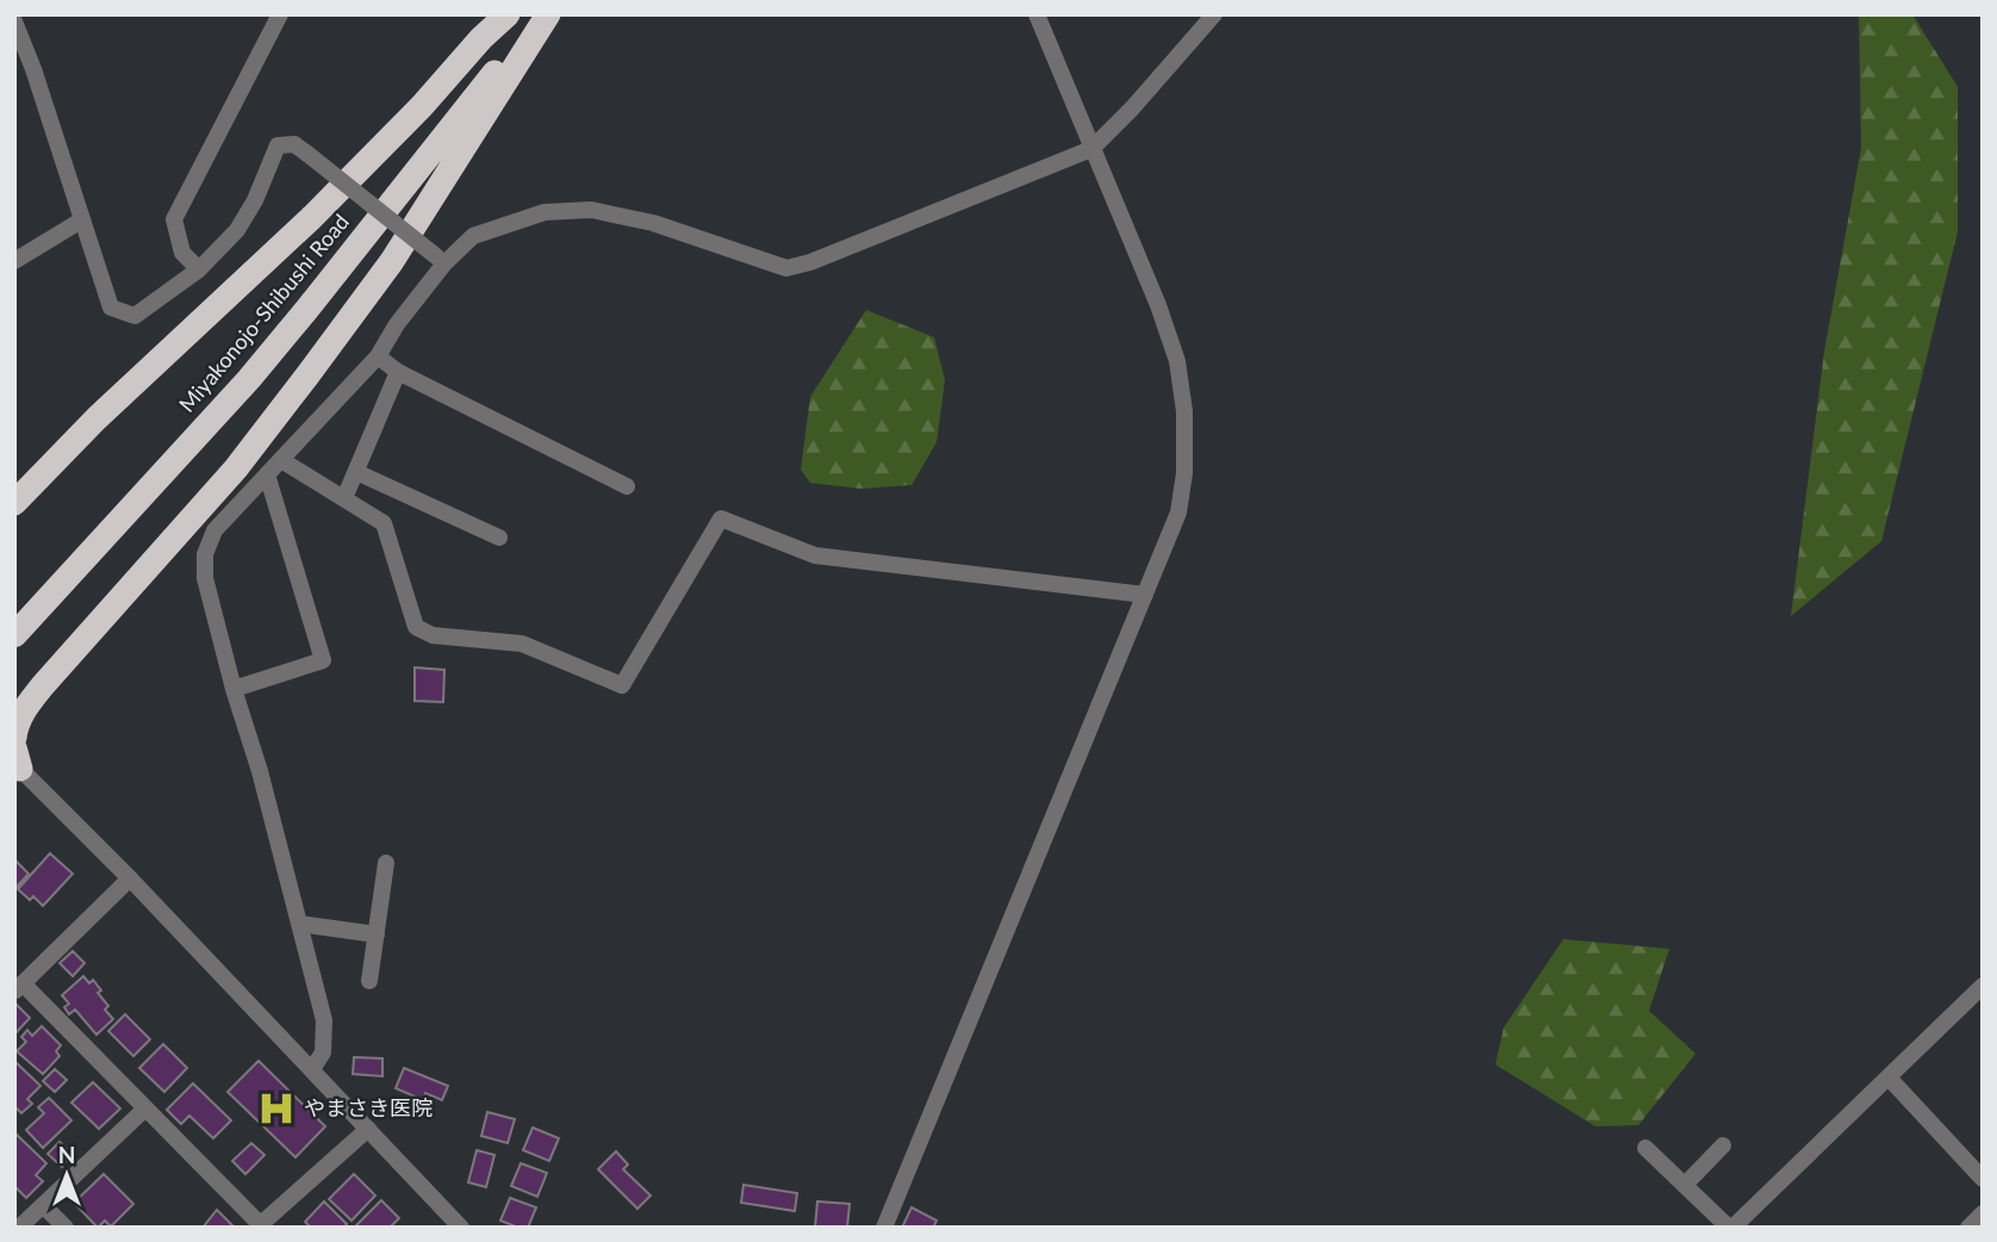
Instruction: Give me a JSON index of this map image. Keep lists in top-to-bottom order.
{
  "streets": {
    "highway": ["Miyakonojo-Shibushi Road"]
  },
  "places": {
    "hospital": ["やまさき医院"]
  },
  "north": "top"
}
